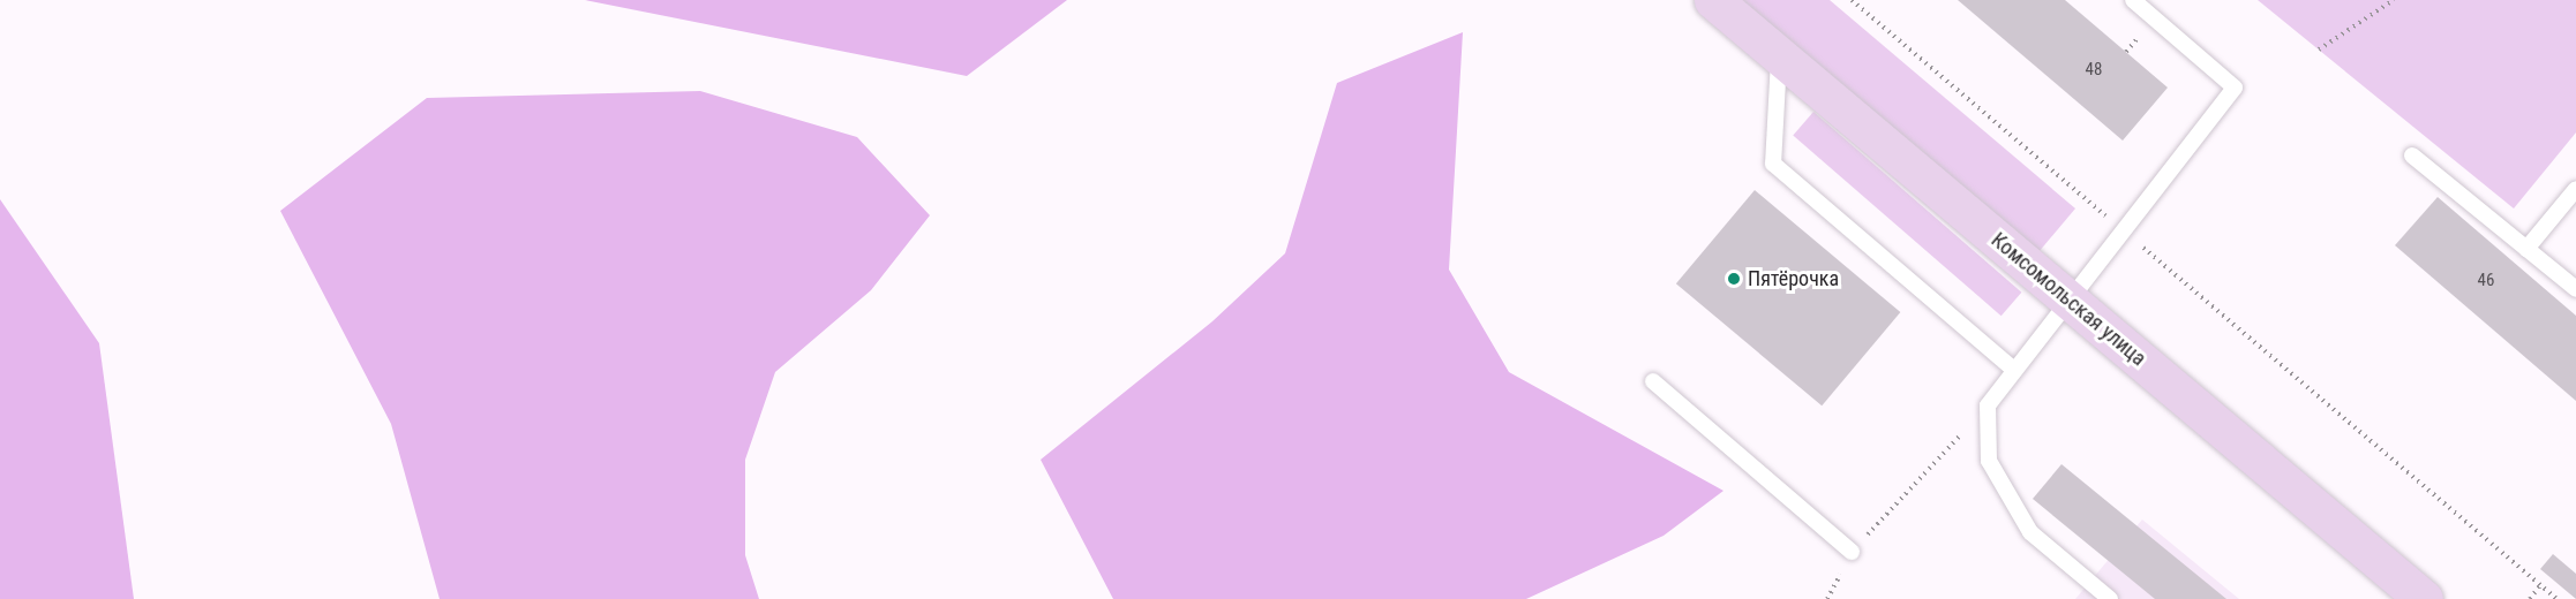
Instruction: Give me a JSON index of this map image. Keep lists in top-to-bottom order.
{
  "streets": {
    "main road": ["Комсомольская улица"]
  },
  "places": ["Пятёрочка"],
  "house_numbers": ["48", "46"]
}
